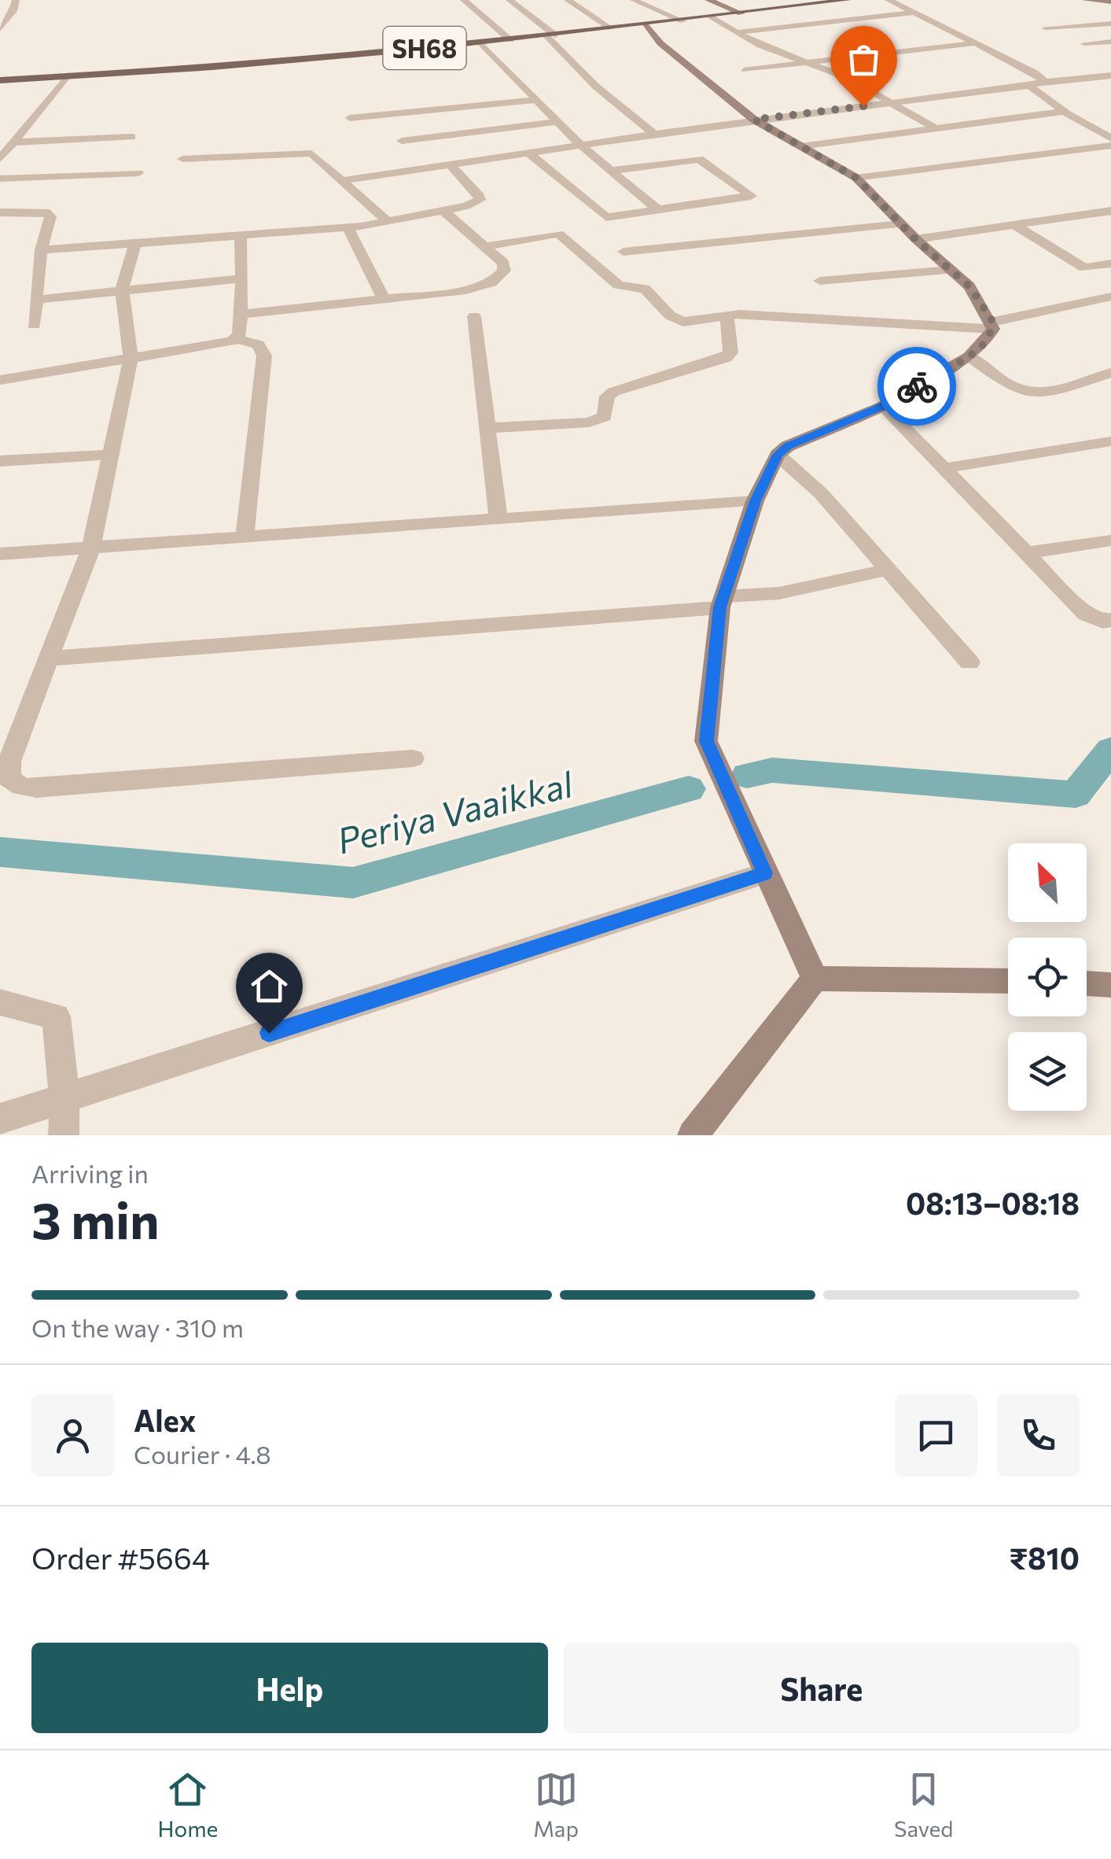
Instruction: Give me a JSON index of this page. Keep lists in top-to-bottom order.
{
  "streets": {
    "main road": ["SH68"]
  },
  "water": ["Periya Vaaikkal"],
  "north": "top left",
  "page": {
    "heading": ["3 min", "Arriving in", "08:13–08:18"],
    "panel": [
      "Alex",
      "Courier · 4.8",
      "Order #5664",
      "₹810"
    ],
    "bar": "On the way · 310 m",
    "buttons": ["Help", "Share"],
    "tabs": ["Home", "Map", "Saved"]
  }
}
